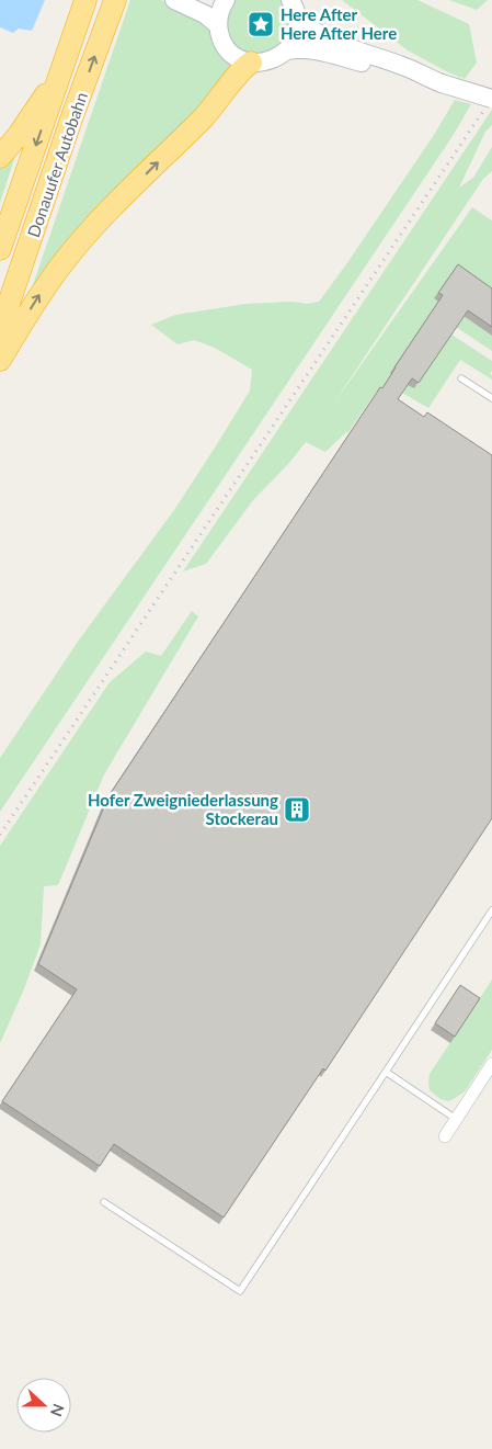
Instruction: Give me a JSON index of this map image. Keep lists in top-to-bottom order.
{
  "streets": {
    "highway": ["Donauufer Autobahn"]
  },
  "places": {
    "place": ["Here After Here After Here"],
    "building": ["Hofer Zweigniederlassung Stockerau"]
  },
  "north": "right"
}
